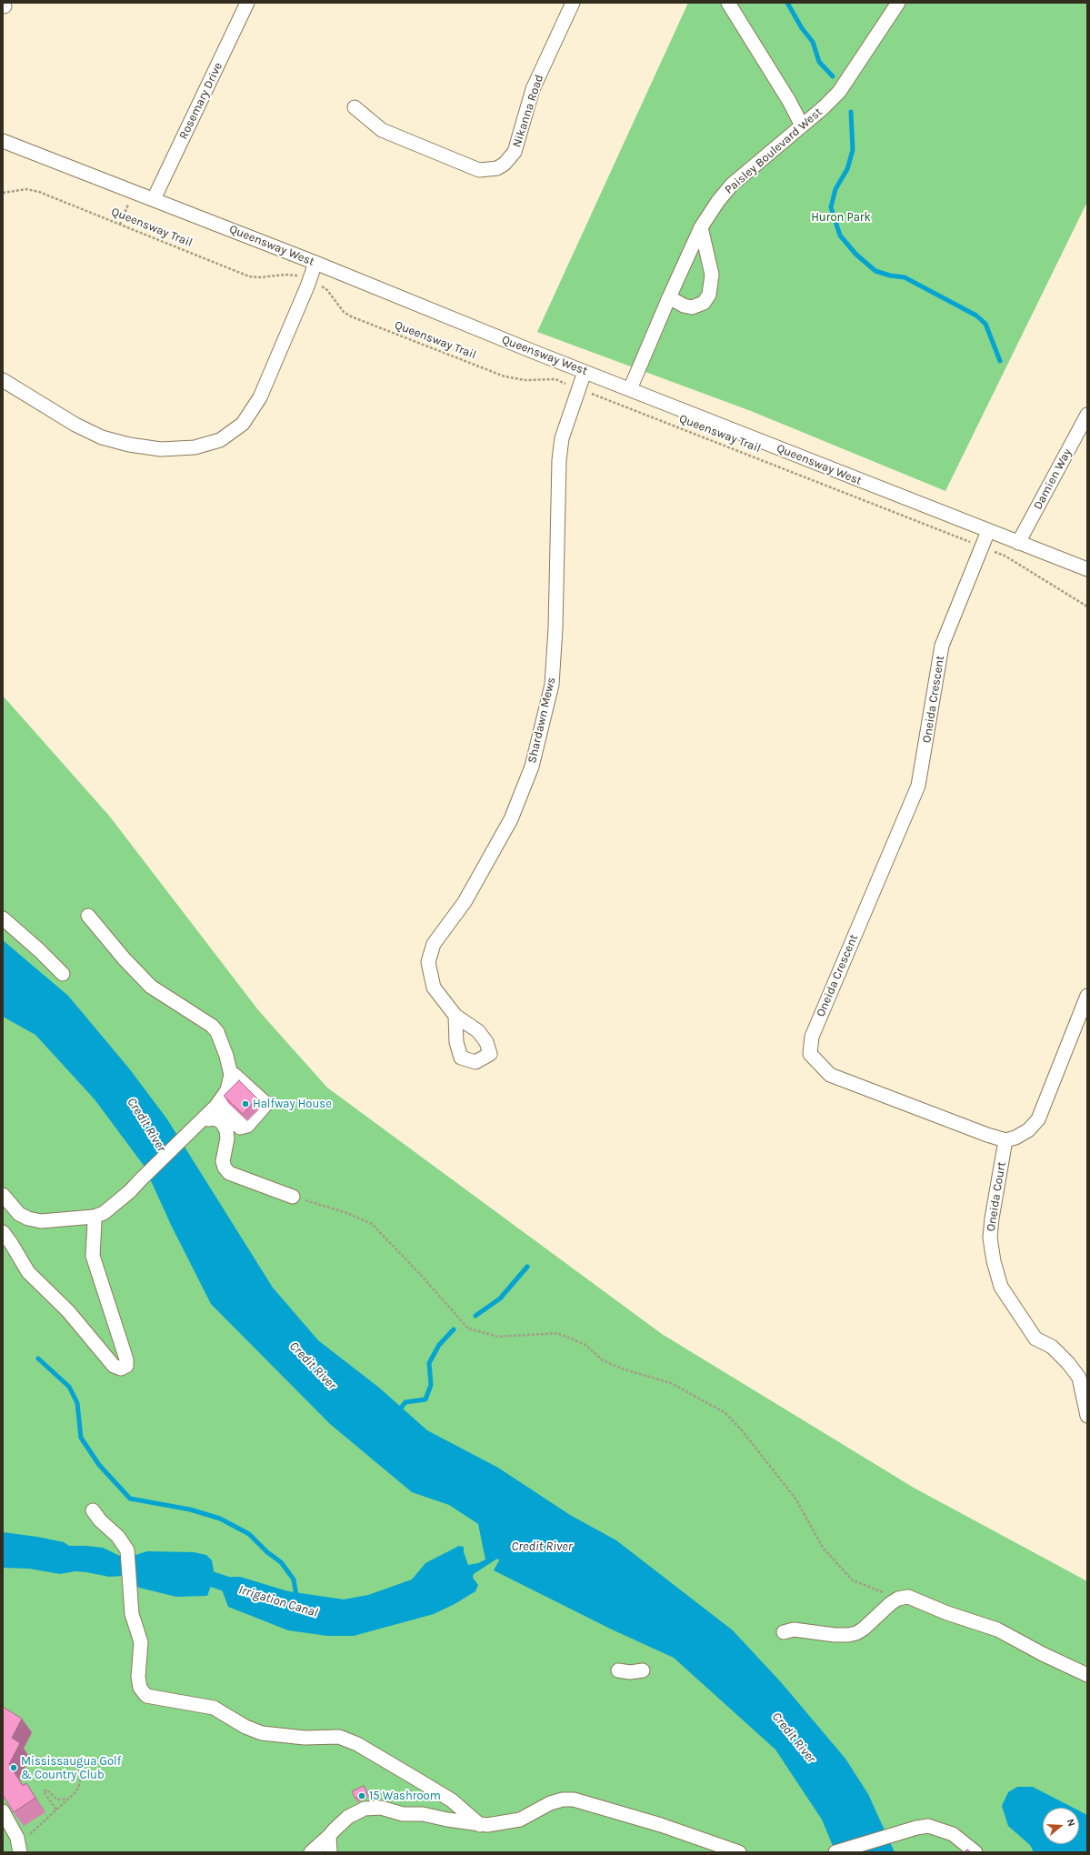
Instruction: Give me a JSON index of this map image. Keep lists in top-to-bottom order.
{
  "streets": {
    "street": [
      "Rosemary Drive",
      "Nikanna Road",
      "Paisley Boulevard West",
      "Queensway West",
      "Damien Way",
      "Oneida Crescent",
      "Shardawn Mews",
      "Oneida Court"
    ],
    "path": ["Queensway Trail"]
  },
  "crossings": [
    ["Rosemary Drive", "Queensway West"],
    ["Paisley Boulevard West", "Queensway West"],
    ["Queensway West", "Damien Way"],
    ["Queensway West", "Oneida Crescent"],
    ["Queensway West", "Shardawn Mews"],
    ["Oneida Crescent", "Oneida Court"]
  ],
  "water": ["Credit River", "Irrigation Canal"],
  "parks": ["Huron Park"],
  "places": ["Halfway House", "Mississaugua Golf & Country Club", "15 Washroom"],
  "north": "right"
}
